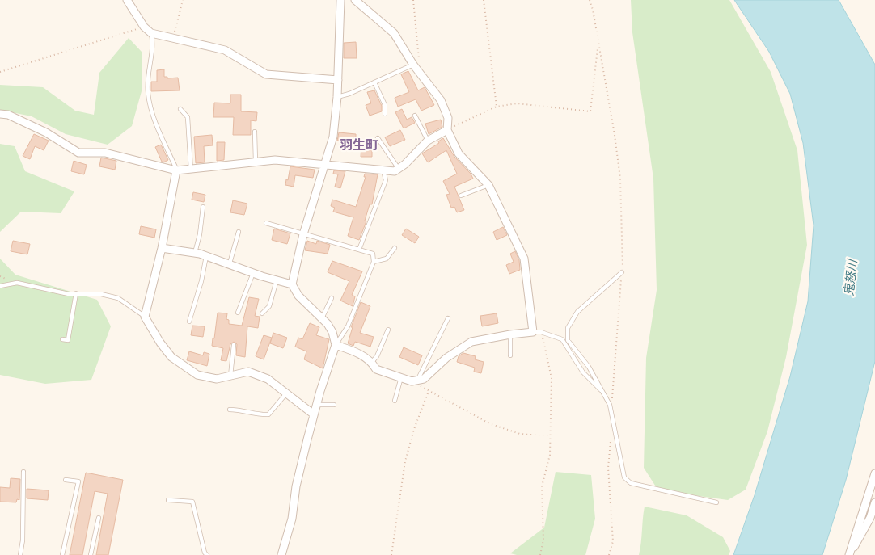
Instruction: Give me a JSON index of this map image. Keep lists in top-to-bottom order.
{
  "districts": ["羽生町"],
  "water": ["鬼怒川"]
}
